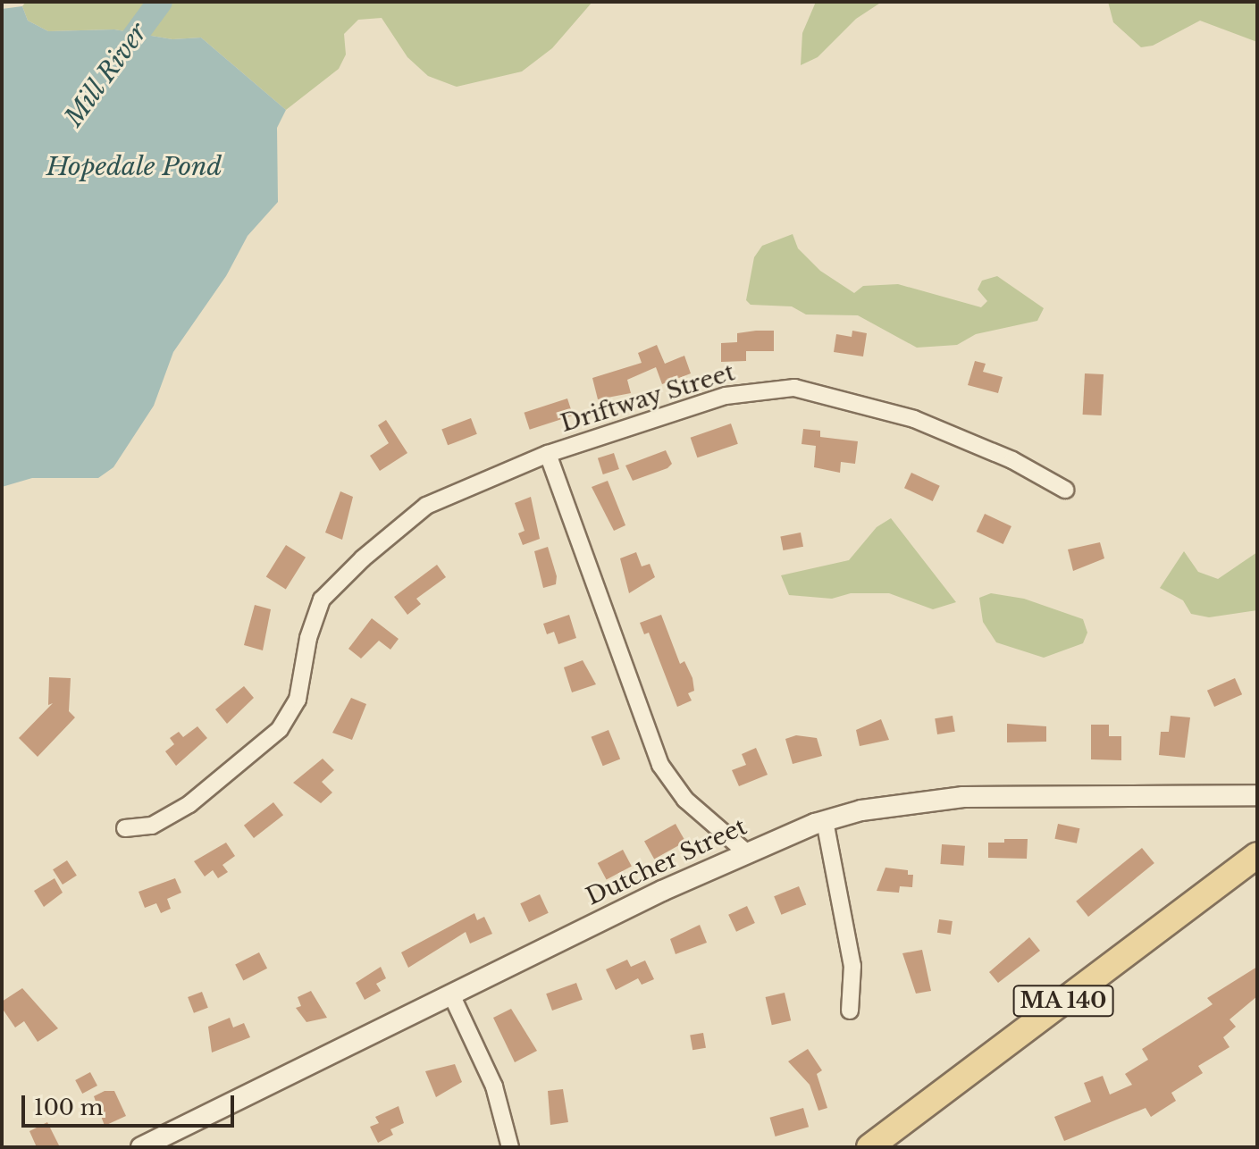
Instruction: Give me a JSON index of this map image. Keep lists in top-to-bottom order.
{
  "streets": {
    "main road": ["MA 140"],
    "street": ["Driftway Street", "Dutcher Street"]
  },
  "crossings": [
    ["Driftway Street", "Dutcher Street"]
  ],
  "water": ["Mill River", "Hopedale Pond"],
  "scale_bar": "100 m"
}
